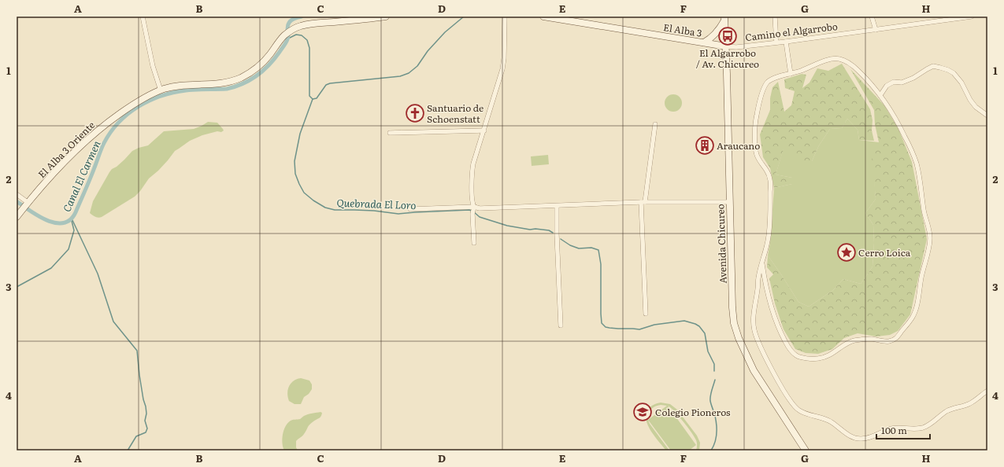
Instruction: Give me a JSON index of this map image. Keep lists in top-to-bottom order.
{
  "streets": {
    "street": [
      "El Alba 3",
      "Camino el Algarrobo",
      "El Alba 3 Oriente",
      "Avenida Chicureo"
    ]
  },
  "crossings": [
    ["El Alba 3", "Camino el Algarrobo"],
    ["El Alba 3", "Avenida Chicureo"],
    ["Camino el Algarrobo", "Avenida Chicureo"]
  ],
  "water": ["Canal El Carmen", "Quebrada El Loro"],
  "places": {
    "bus stop": ["El Algarrobo / Av. Chicureo"],
    "church": ["Santuario de Schoenstatt"],
    "building": ["Araucano"],
    "place": ["Cerro Loica"],
    "school or university": ["Colegio Pioneros"]
  },
  "scale_bar": "100 m",
  "grid": {
    "columns": [
      "A",
      "B",
      "C",
      "D",
      "E",
      "F",
      "G",
      "H"
    ],
    "rows": [
      "1",
      "2",
      "3",
      "4"
    ]
  }
}
